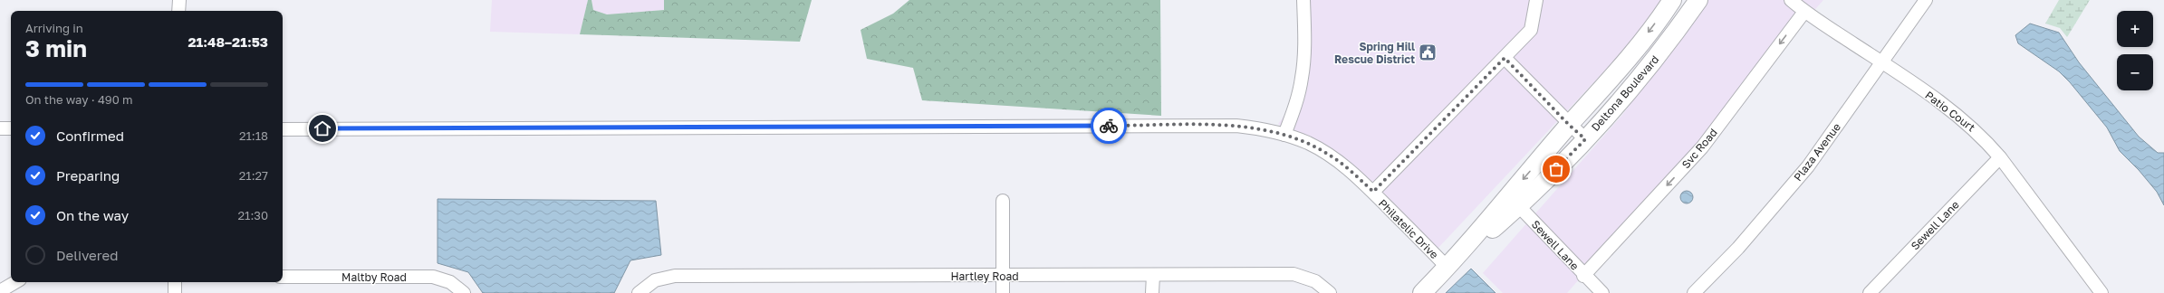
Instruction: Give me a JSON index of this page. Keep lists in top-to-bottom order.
{
  "streets": {
    "main road": ["Deltona Boulevard"],
    "street": [
      "Patio Court",
      "Svc Road",
      "Plaza Avenue",
      "Sewell Lane",
      "Philatelic Drive",
      "Hartley Road",
      "Maltby Road"
    ]
  },
  "crossings": [
    ["Deltona Boulevard", "Sewell Lane"],
    ["Deltona Boulevard", "Philatelic Drive"],
    ["Patio Court", "Svc Road"],
    ["Patio Court", "Plaza Avenue"],
    ["Patio Court", "Sewell Lane"],
    ["Svc Road", "Sewell Lane"]
  ],
  "one_way": ["Svc Road"],
  "places": {
    "public building": ["Spring Hill Rescue District"]
  },
  "page": {
    "map_buttons": ["+", "−"],
    "heading": ["3 min", "Arriving in", "21:48–21:53"],
    "bar": "On the way · 490 m",
    "list": [
      ["Confirmed", "21:18"],
      ["Preparing", "21:27"],
      ["On the way", "21:30"],
      "Delivered"
    ]
  }
}
